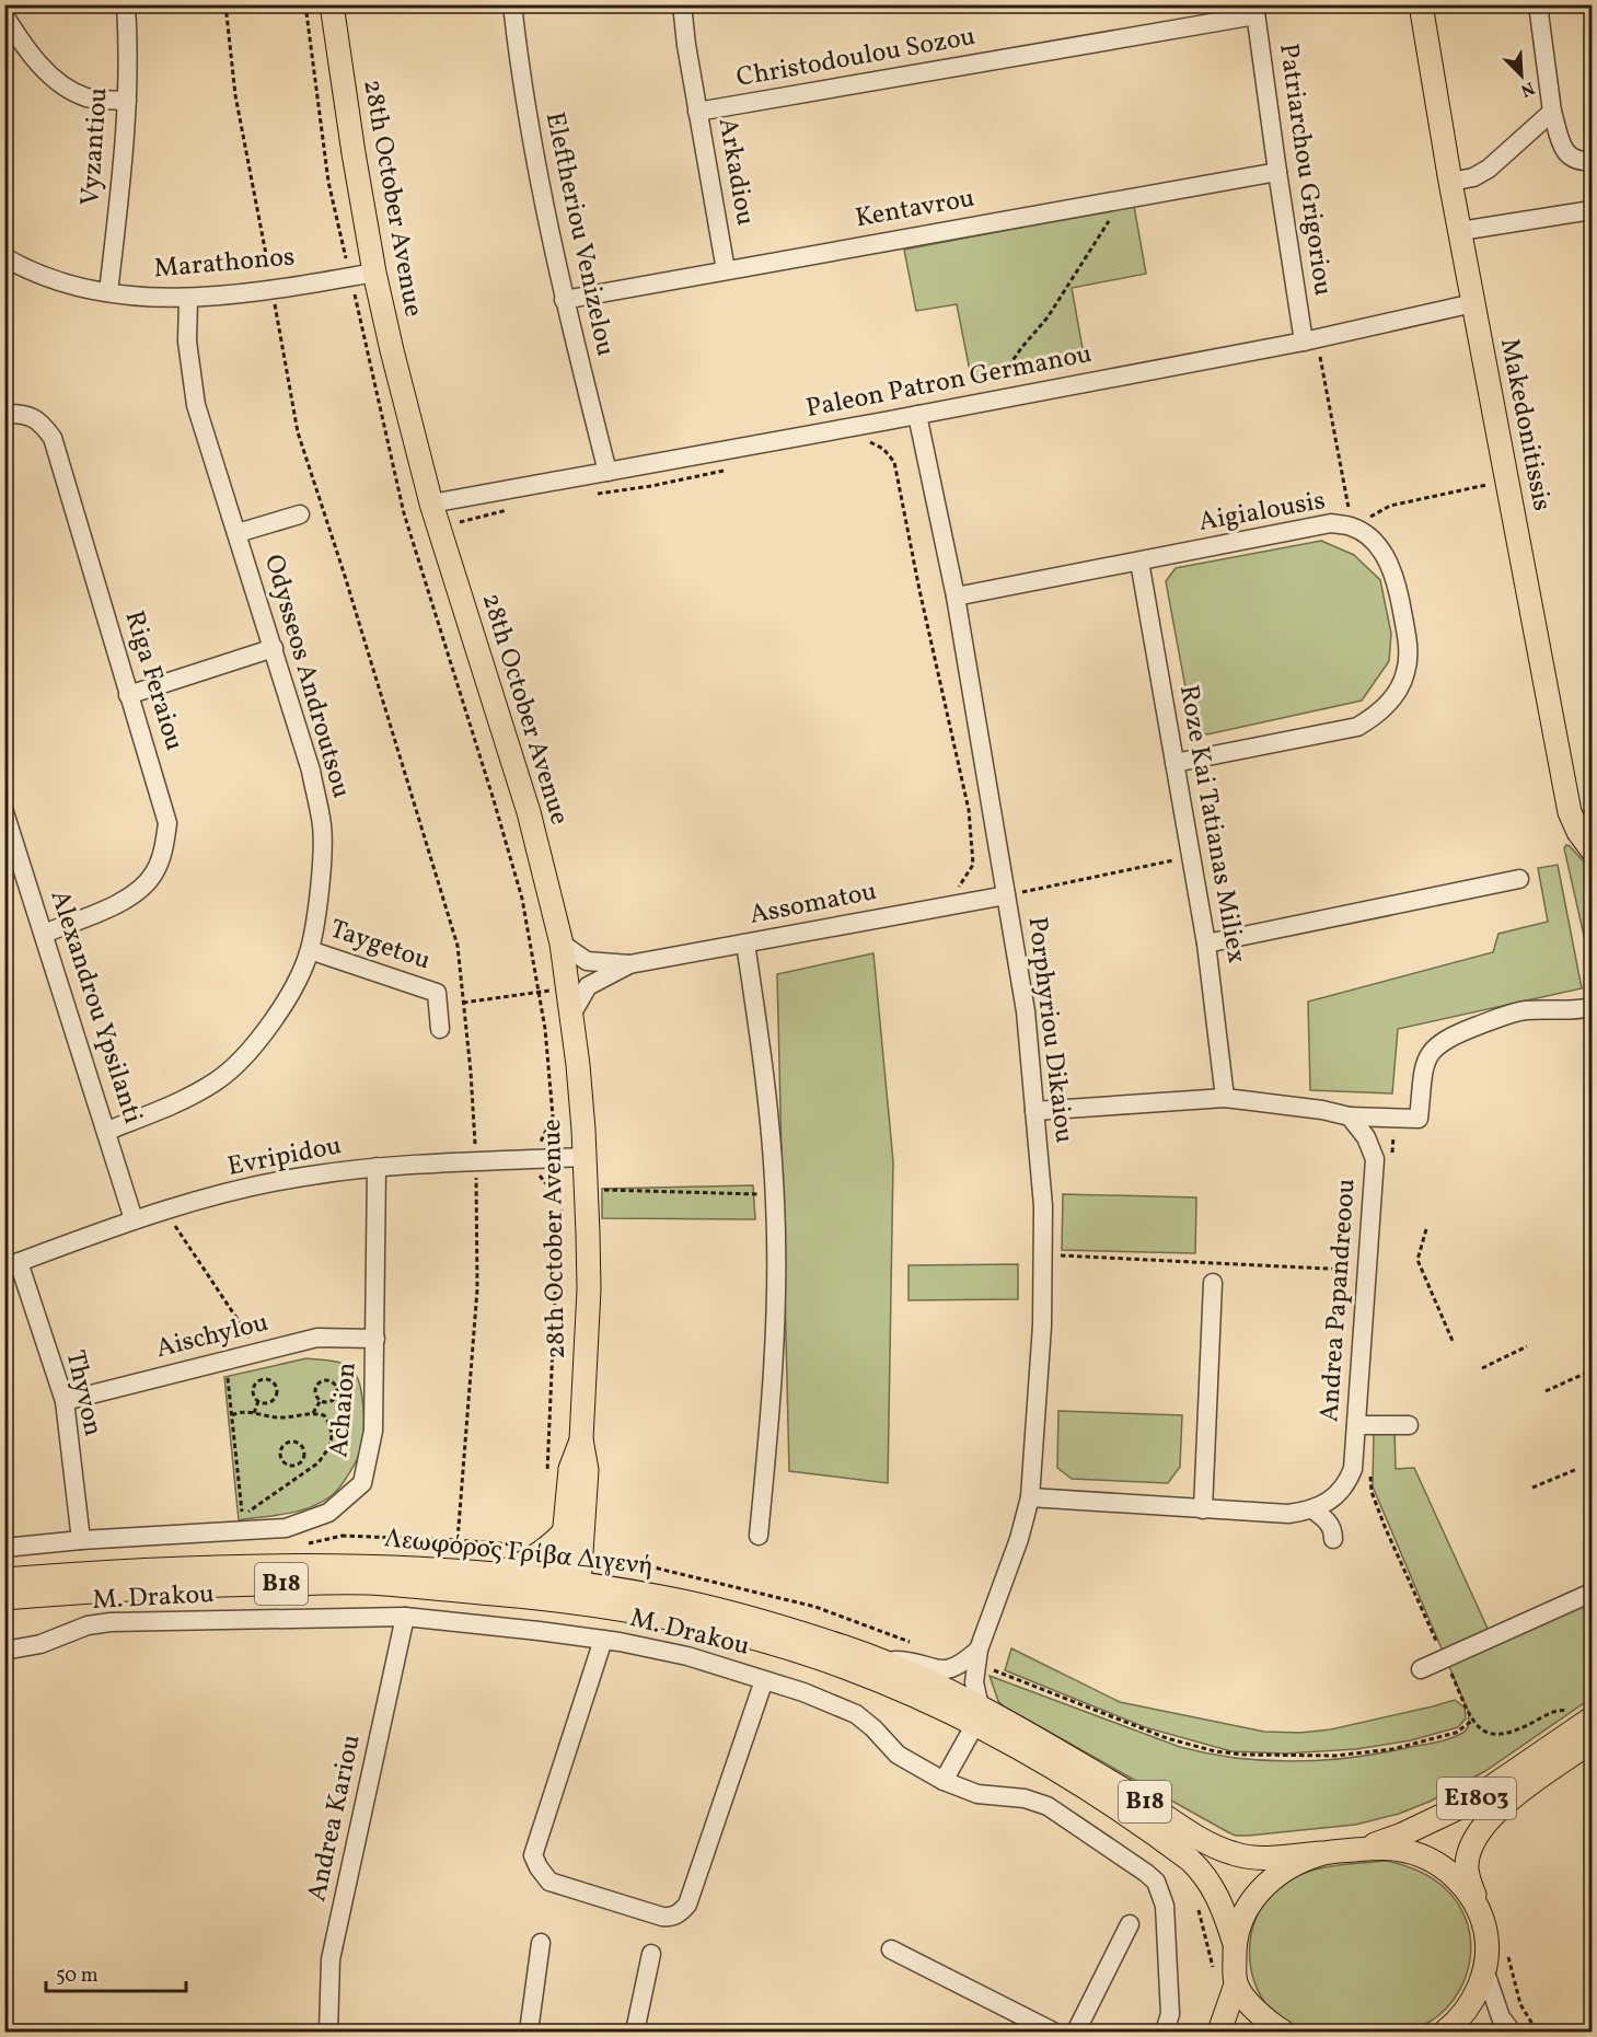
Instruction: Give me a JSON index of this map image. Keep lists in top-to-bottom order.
{
  "streets": {
    "main road": [
      "28th October Avenue",
      "Makedonitissis",
      "Λεωφόρος Γρίβα Διγενή",
      "B18",
      "E1803"
    ],
    "street": [
      "Christodoulou Sozou",
      "Vyzantiou",
      "Patriarchou Grigoriou",
      "Arkadiou",
      "Kentavrou",
      "Eleftheriou Venizelou",
      "Marathonos",
      "Paleon Patron Germanou",
      "Aigialousis",
      "Odysseos Androutsou",
      "Riga Feraiou",
      "Roze Kai Tatianas Miliex",
      "Assomatou",
      "Taygetou",
      "Alexandrou Ypsilanti",
      "Porphyriou Dikaiou",
      "Evripidou",
      "Andrea Papandreoou",
      "Aischylou",
      "Thyvon",
      "Achaion",
      "M. Drakou",
      "Andrea Kariou"
    ]
  },
  "crossings": [
    ["Christodoulou Sozou", "Patriarchou Grigoriou"],
    ["Christodoulou Sozou", "Arkadiou"],
    ["Vyzantiou", "Marathonos"],
    ["Patriarchou Grigoriou", "Kentavrou"],
    ["Patriarchou Grigoriou", "Paleon Patron Germanou"],
    ["Arkadiou", "Kentavrou"],
    ["28th October Avenue", "Marathonos"],
    ["28th October Avenue", "Paleon Patron Germanou"],
    ["28th October Avenue", "Assomatou"],
    ["28th October Avenue", "Evripidou"],
    ["28th October Avenue", "Λεωφόρος Γρίβα Διγενή"],
    ["Kentavrou", "Eleftheriou Venizelou"],
    ["Eleftheriou Venizelou", "Paleon Patron Germanou"],
    ["Marathonos", "Odysseos Androutsou"],
    ["Paleon Patron Germanou", "Makedonitissis"],
    ["Paleon Patron Germanou", "Porphyriou Dikaiou"],
    ["Aigialousis", "Roze Kai Tatianas Miliex"],
    ["Aigialousis", "Porphyriou Dikaiou"],
    ["Odysseos Androutsou", "Taygetou"],
    ["Odysseos Androutsou", "Alexandrou Ypsilanti"],
    ["Riga Feraiou", "Alexandrou Ypsilanti"],
    ["Assomatou", "Porphyriou Dikaiou"],
    ["Alexandrou Ypsilanti", "Evripidou"],
    ["Porphyriou Dikaiou", "Andrea Papandreoou"],
    ["Porphyriou Dikaiou", "Λεωφόρος Γρίβα Διγενή"],
    ["Evripidou", "Thyvon"],
    ["Evripidou", "Achaion"],
    ["Aischylou", "Thyvon"],
    ["Aischylou", "Achaion"],
    ["Thyvon", "Achaion"],
    ["Λεωφόρος Γρίβα Διγενή", "E1803"],
    ["M. Drakou", "Andrea Kariou"]
  ],
  "scale_bar": "50 m",
  "north": "bottom right"
}
